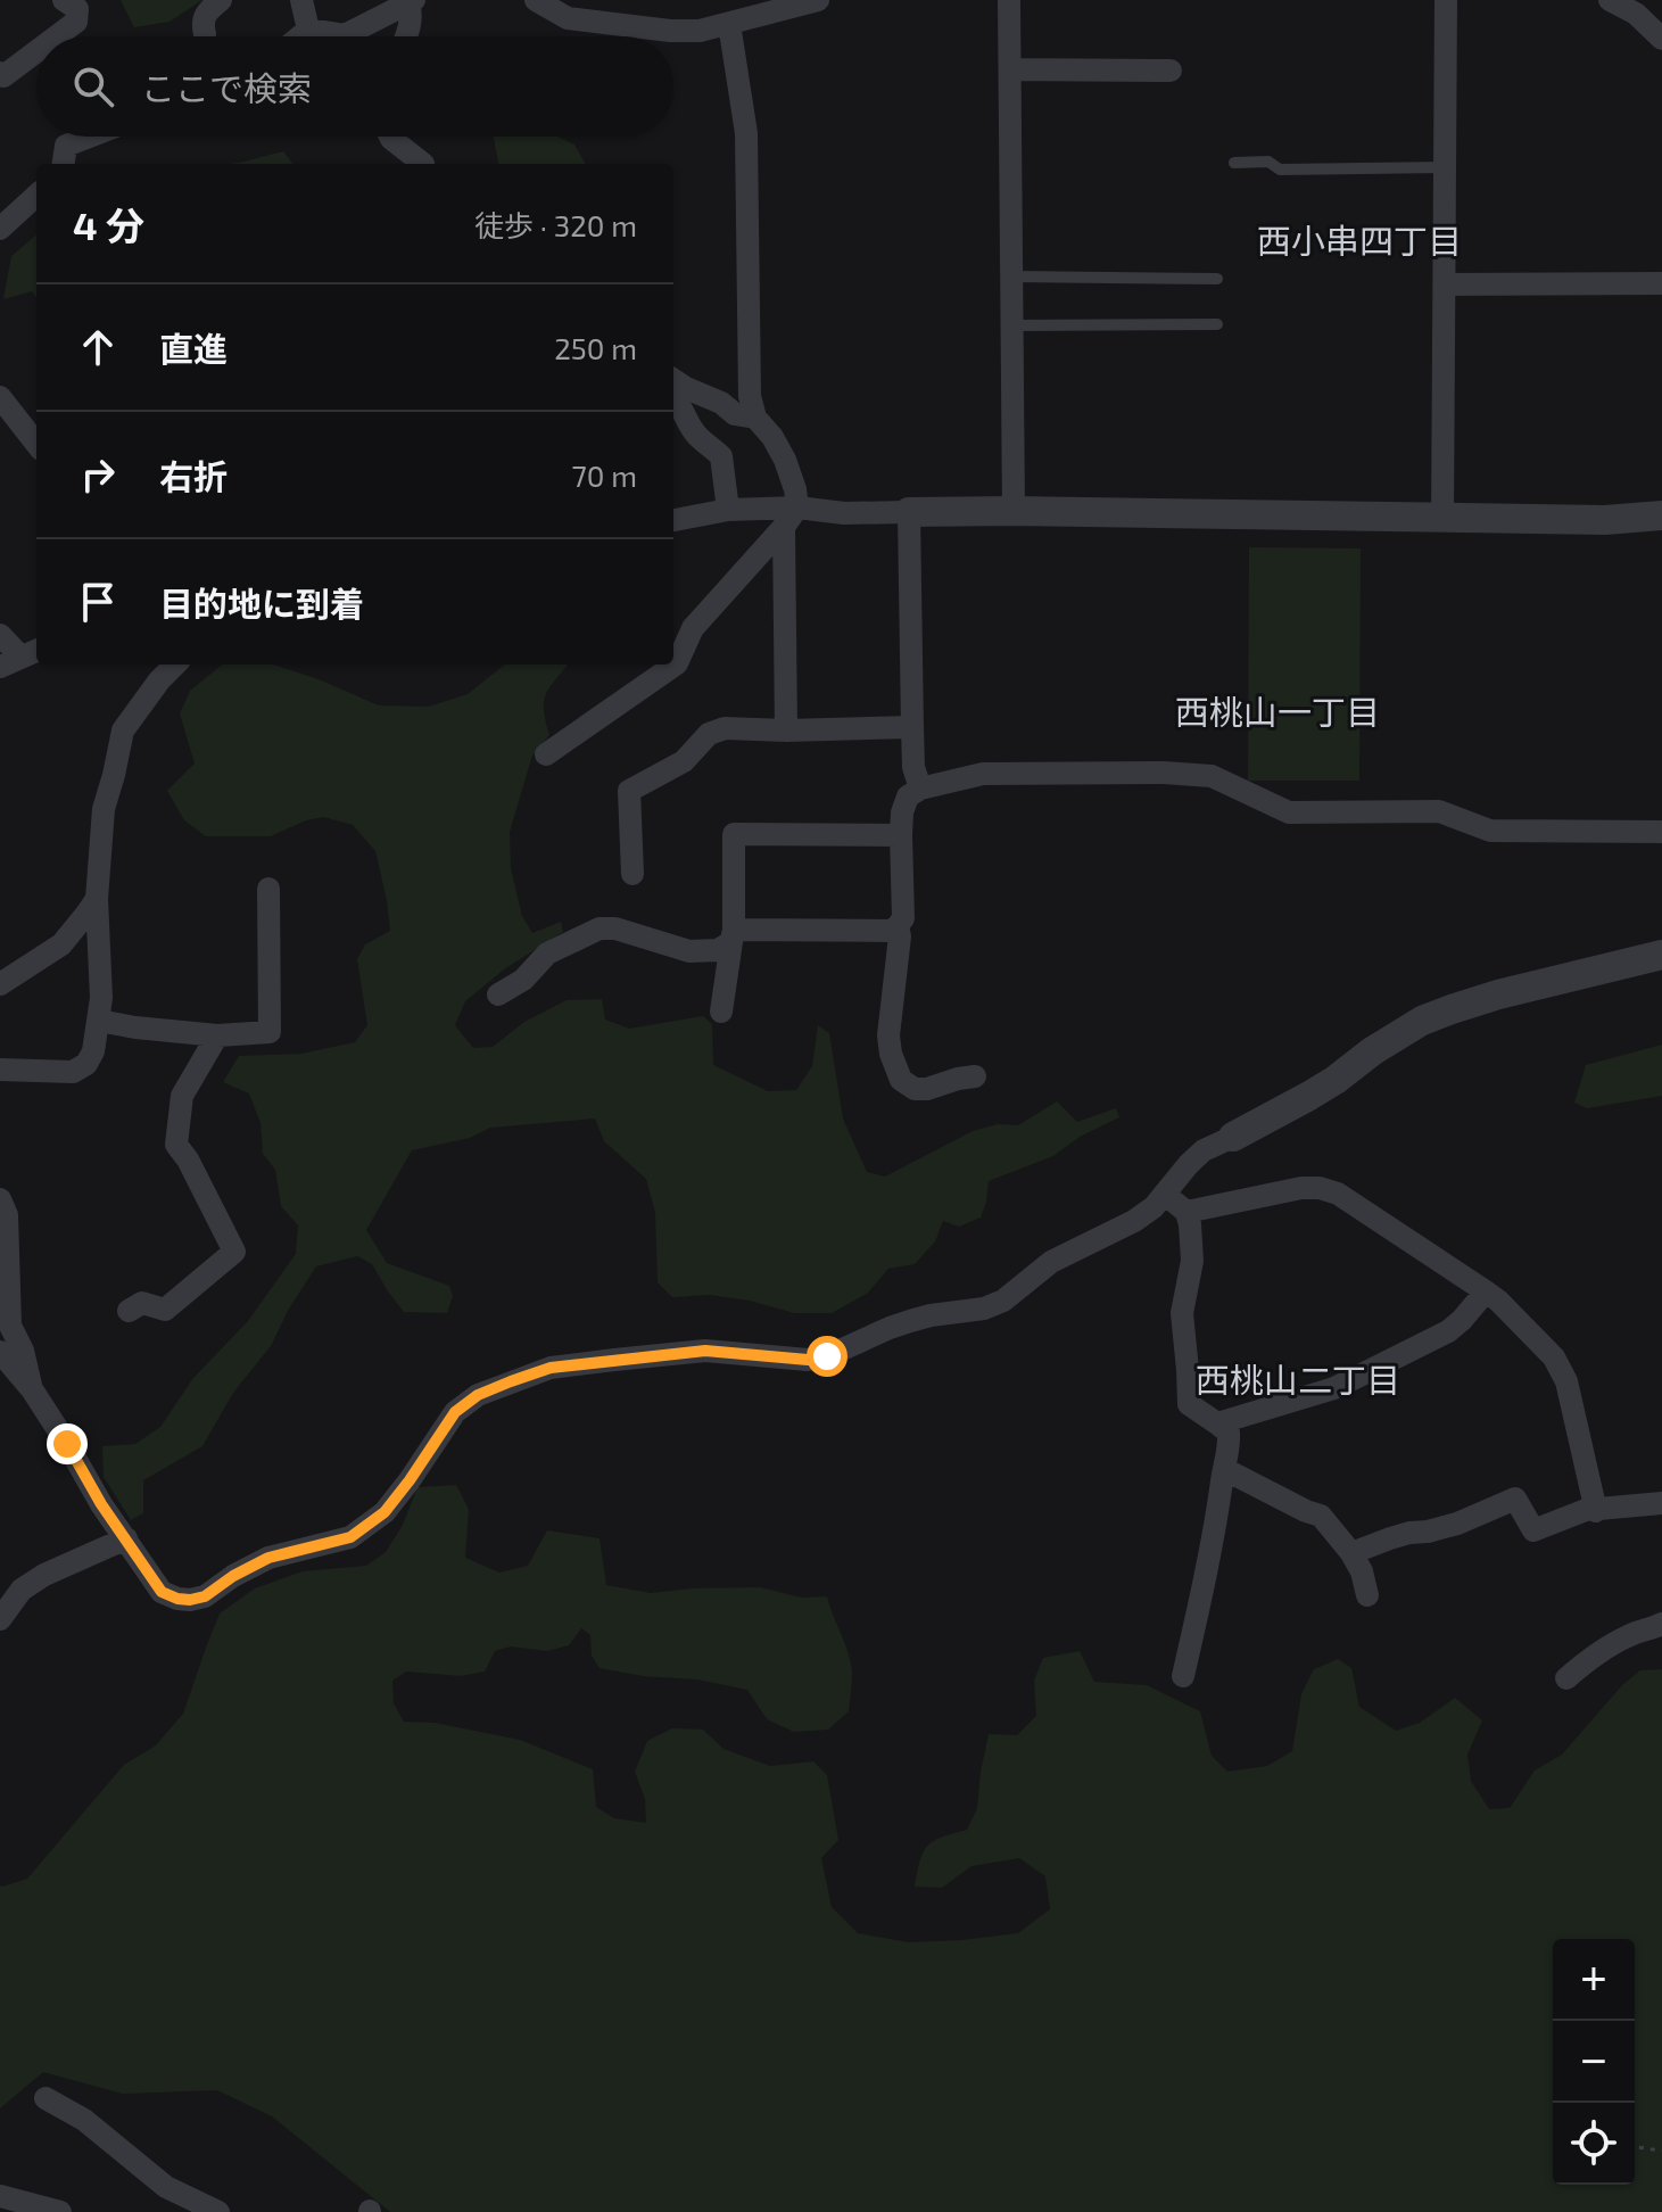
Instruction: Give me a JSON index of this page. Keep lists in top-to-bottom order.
{
  "districts": ["西小串四丁目", "西桃山一丁目", "西桃山二丁目"],
  "page": {
    "search": "ここで検索",
    "heading": ["4 分", "徒歩 · 320 m"],
    "list": [
      ["直進", "250 m"],
      ["右折", "70 m"],
      "目的地に到着"
    ],
    "map_buttons": ["+", "−"]
  }
}
